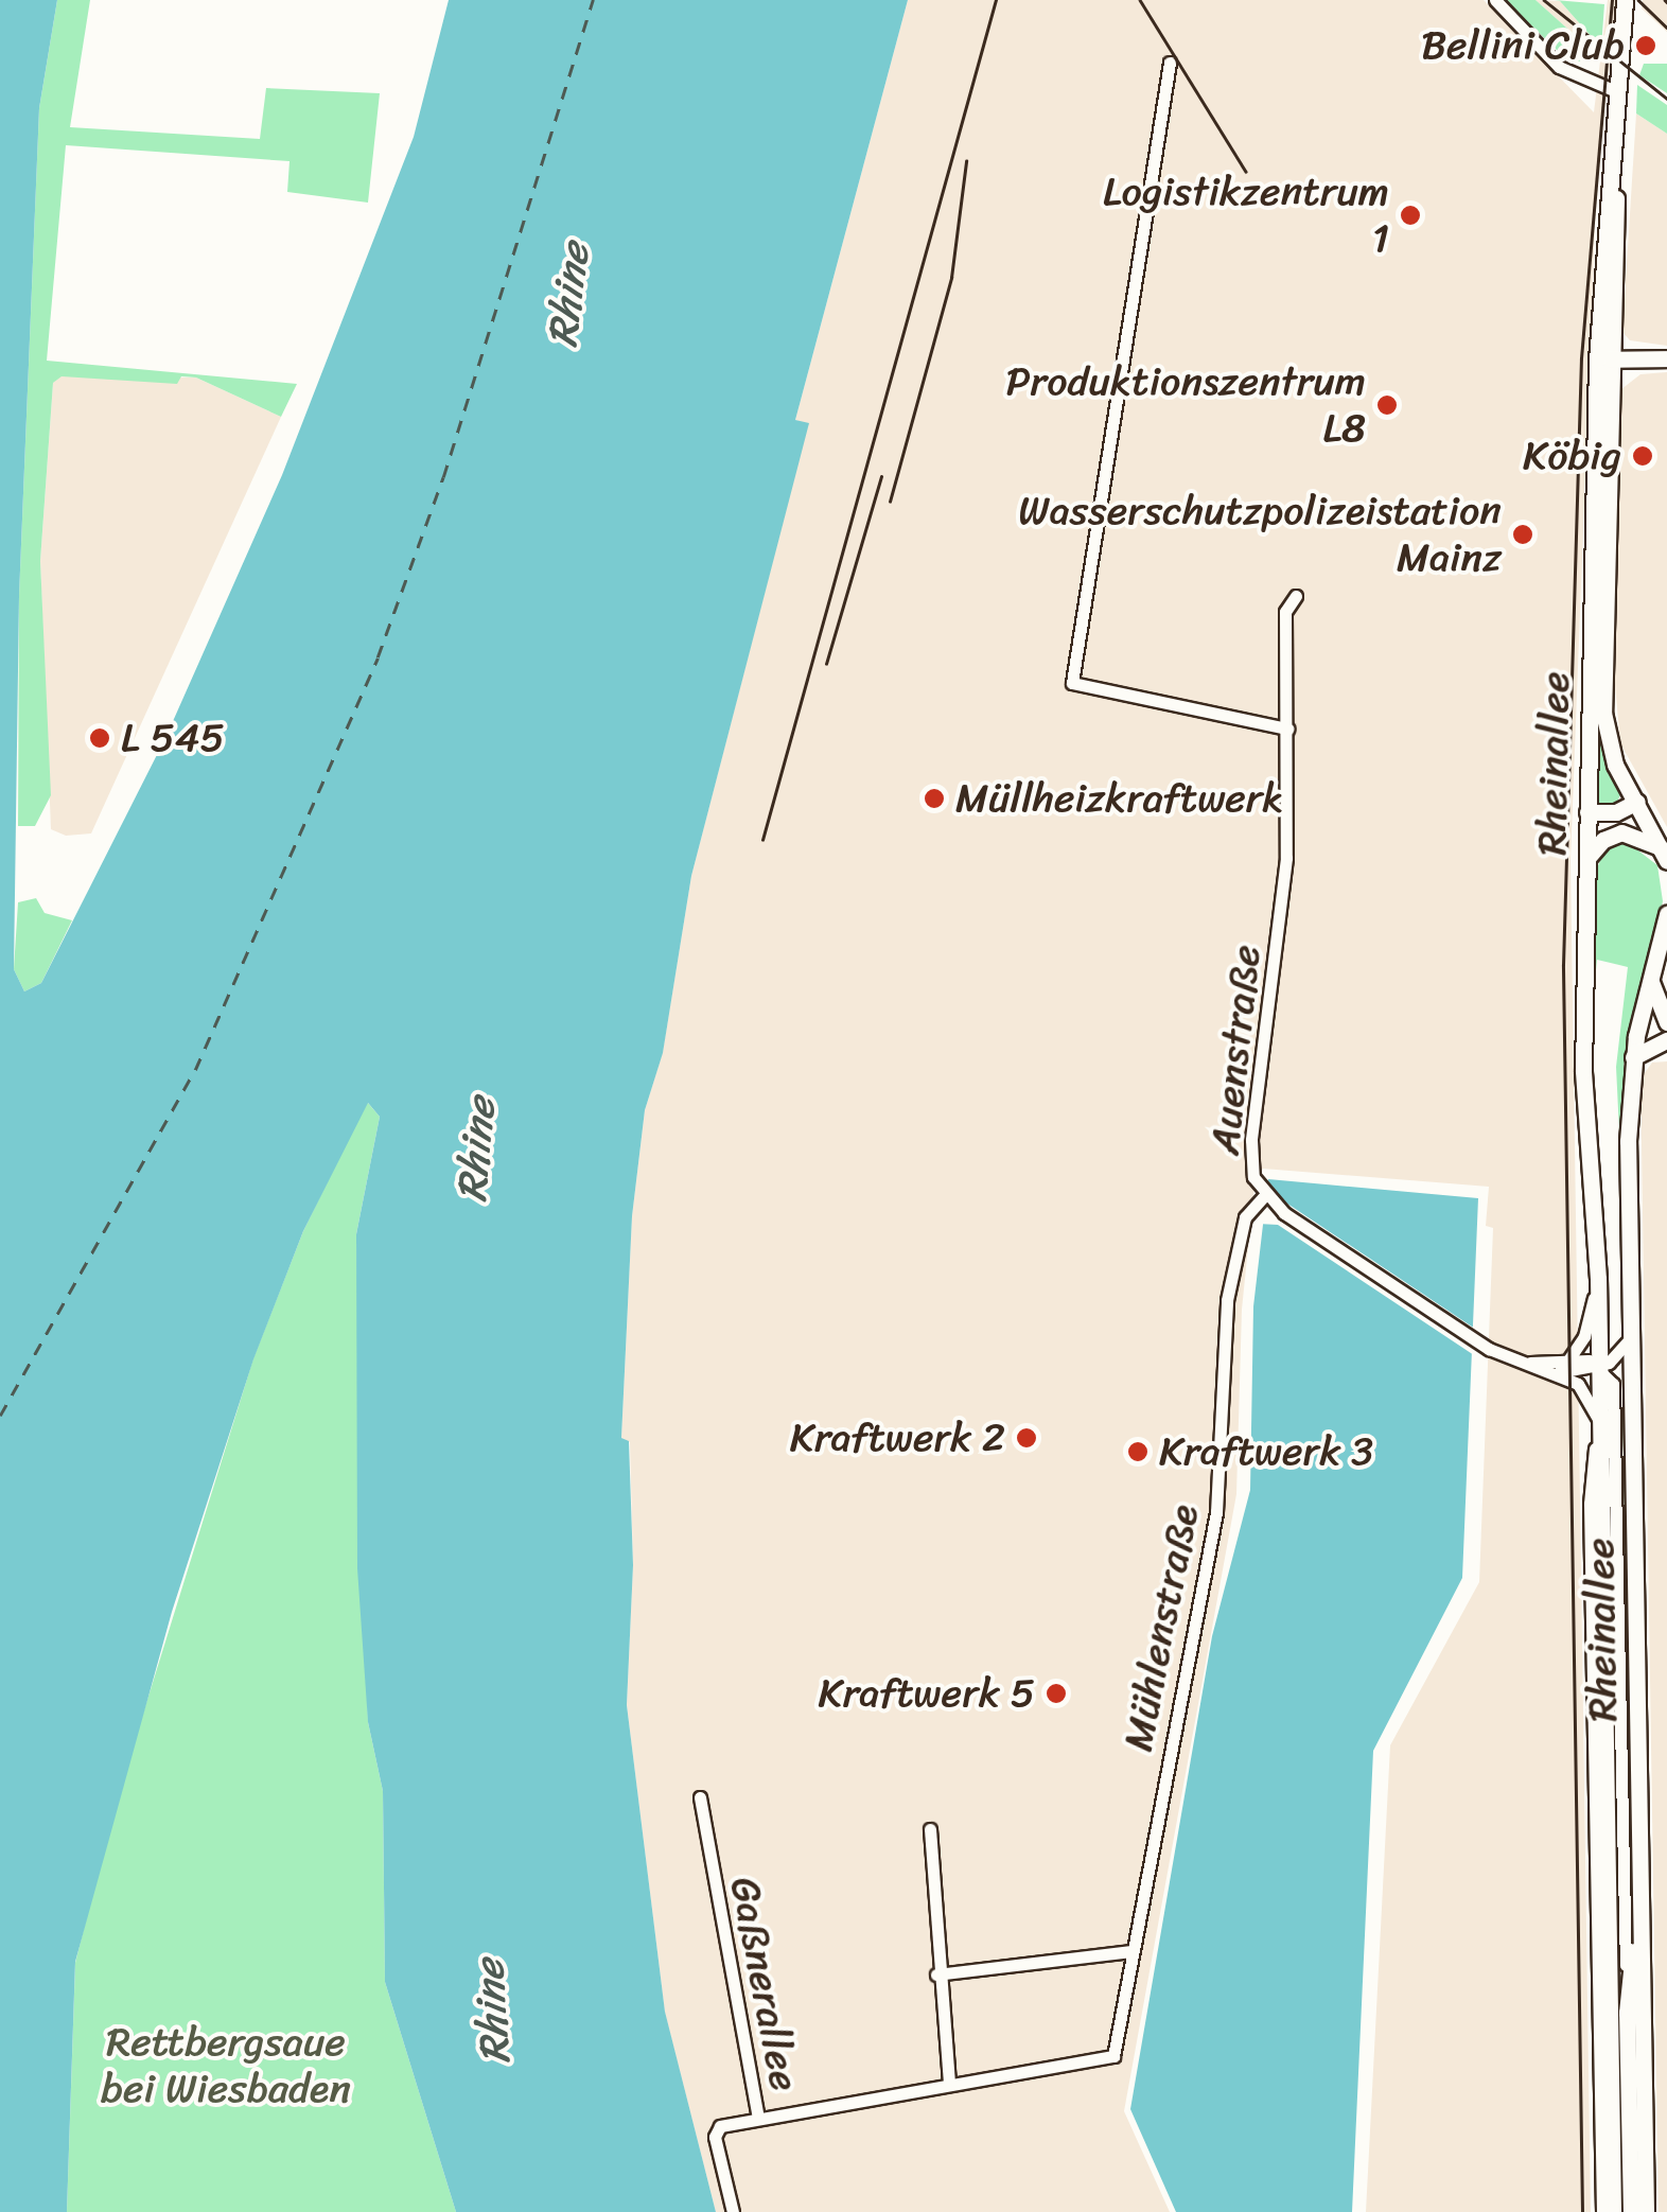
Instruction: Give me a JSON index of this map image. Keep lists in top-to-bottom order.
{
  "streets": {
    "main road": ["Rheinallee"],
    "street": ["Auenstraße", "Mühlenstraße", "Gaßnerallee"]
  },
  "crossings": [
    ["Rheinallee", "Auenstraße"],
    ["Auenstraße", "Mühlenstraße"],
    ["Mühlenstraße", "Gaßnerallee"]
  ],
  "water": ["Rhine"],
  "parks": ["Rettbergsaue bei Wiesbaden"],
  "places": [
    "Bellini Club",
    "Logistikzentrum 1",
    "Produktionszentrum L8",
    "Köbig",
    "Wasserschutzpolizeistation Mainz",
    "L 545",
    "Müllheizkraftwerk",
    "Kraftwerk 2",
    "Kraftwerk 3",
    "Kraftwerk 5"
  ]
}
